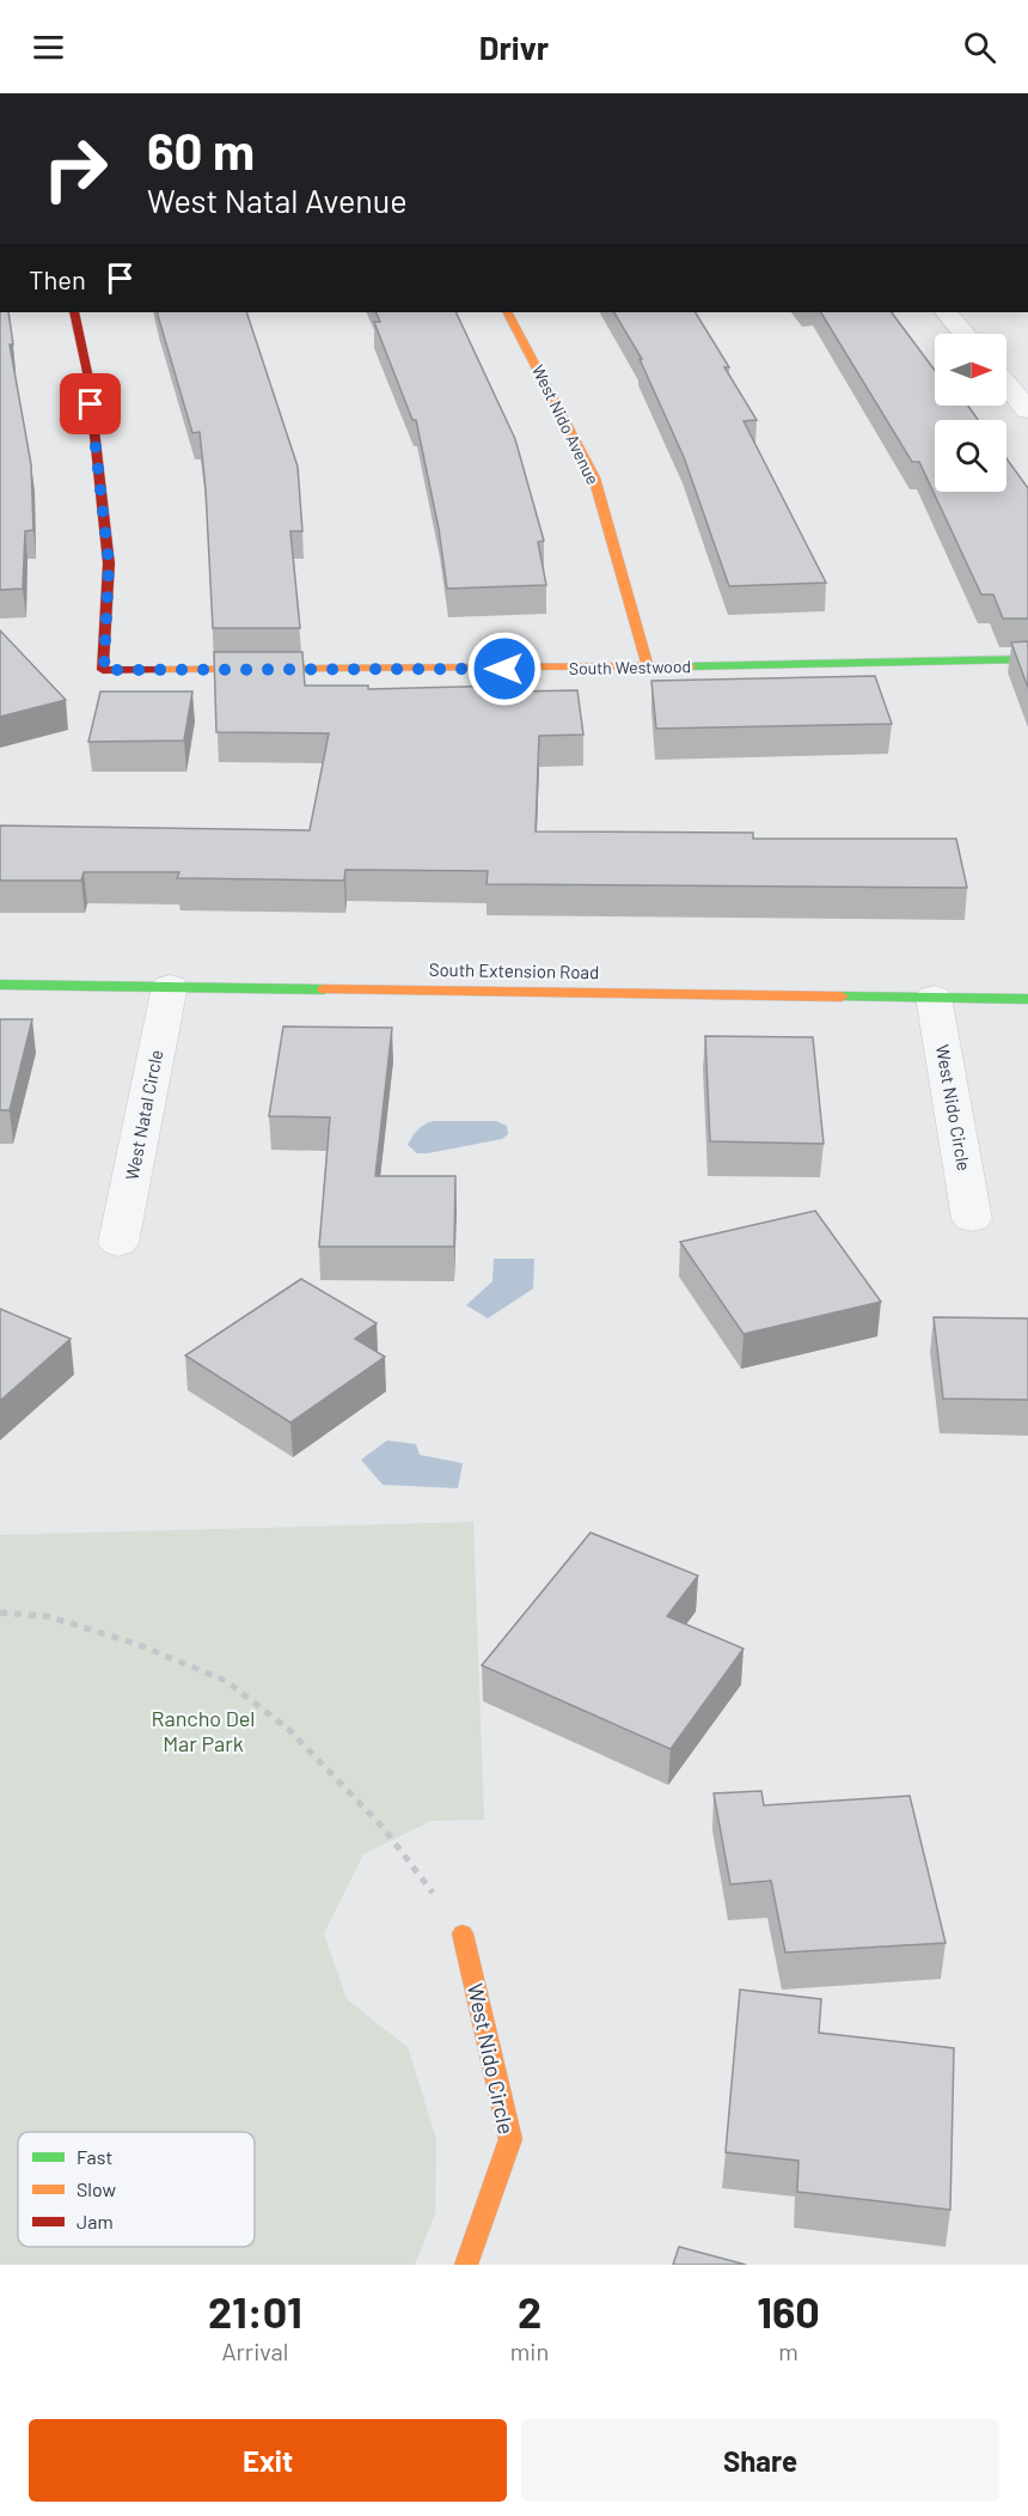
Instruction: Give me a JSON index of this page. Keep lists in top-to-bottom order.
{
  "streets": {
    "street": [
      "West Nido Avenue",
      "South Westwood",
      "South Extension Road",
      "West Nido Circle",
      "West Natal Circle"
    ]
  },
  "crossings": [
    ["West Nido Avenue", "South Westwood"],
    ["South Extension Road", "West Nido Circle"],
    ["South Extension Road", "West Natal Circle"]
  ],
  "parks": ["Rancho Del Mar Park"],
  "legend": ["Fast", "Slow", "Jam"],
  "north": "right",
  "page": {
    "header": "Drivr",
    "turn": ["60 m", "West Natal Avenue"],
    "then": "Then",
    "eta": [
      "21:01",
      "Arrival",
      "2",
      "min",
      "160",
      "m"
    ],
    "buttons": ["Exit", "Share"]
  }
}
